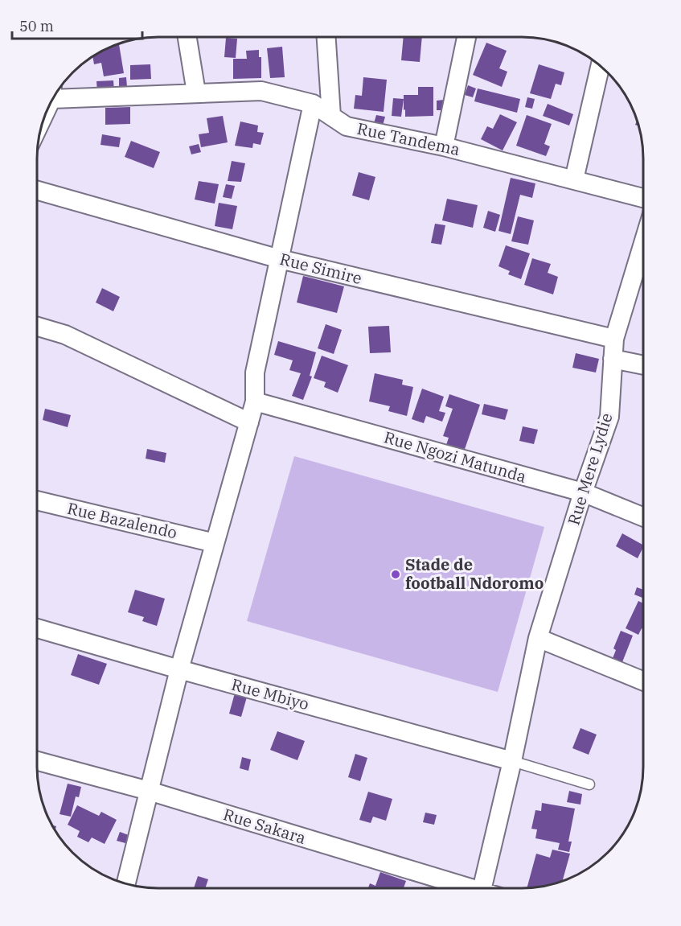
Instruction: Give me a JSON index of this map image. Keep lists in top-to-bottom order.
{
  "streets": {
    "street": [
      "Rue Tandema",
      "Rue Simire",
      "Rue Ngozi Matunda",
      "Rue Mere Lydie",
      "Rue Bazalendo",
      "Rue Mbiyo",
      "Rue Sakara"
    ]
  },
  "crossings": [
    ["Rue Simire", "Rue Mere Lydie"],
    ["Rue Ngozi Matunda", "Rue Mere Lydie"],
    ["Rue Mere Lydie", "Rue Mbiyo"]
  ],
  "places": ["Stade de football Ndoromo"],
  "scale_bar": "50 m"
}
